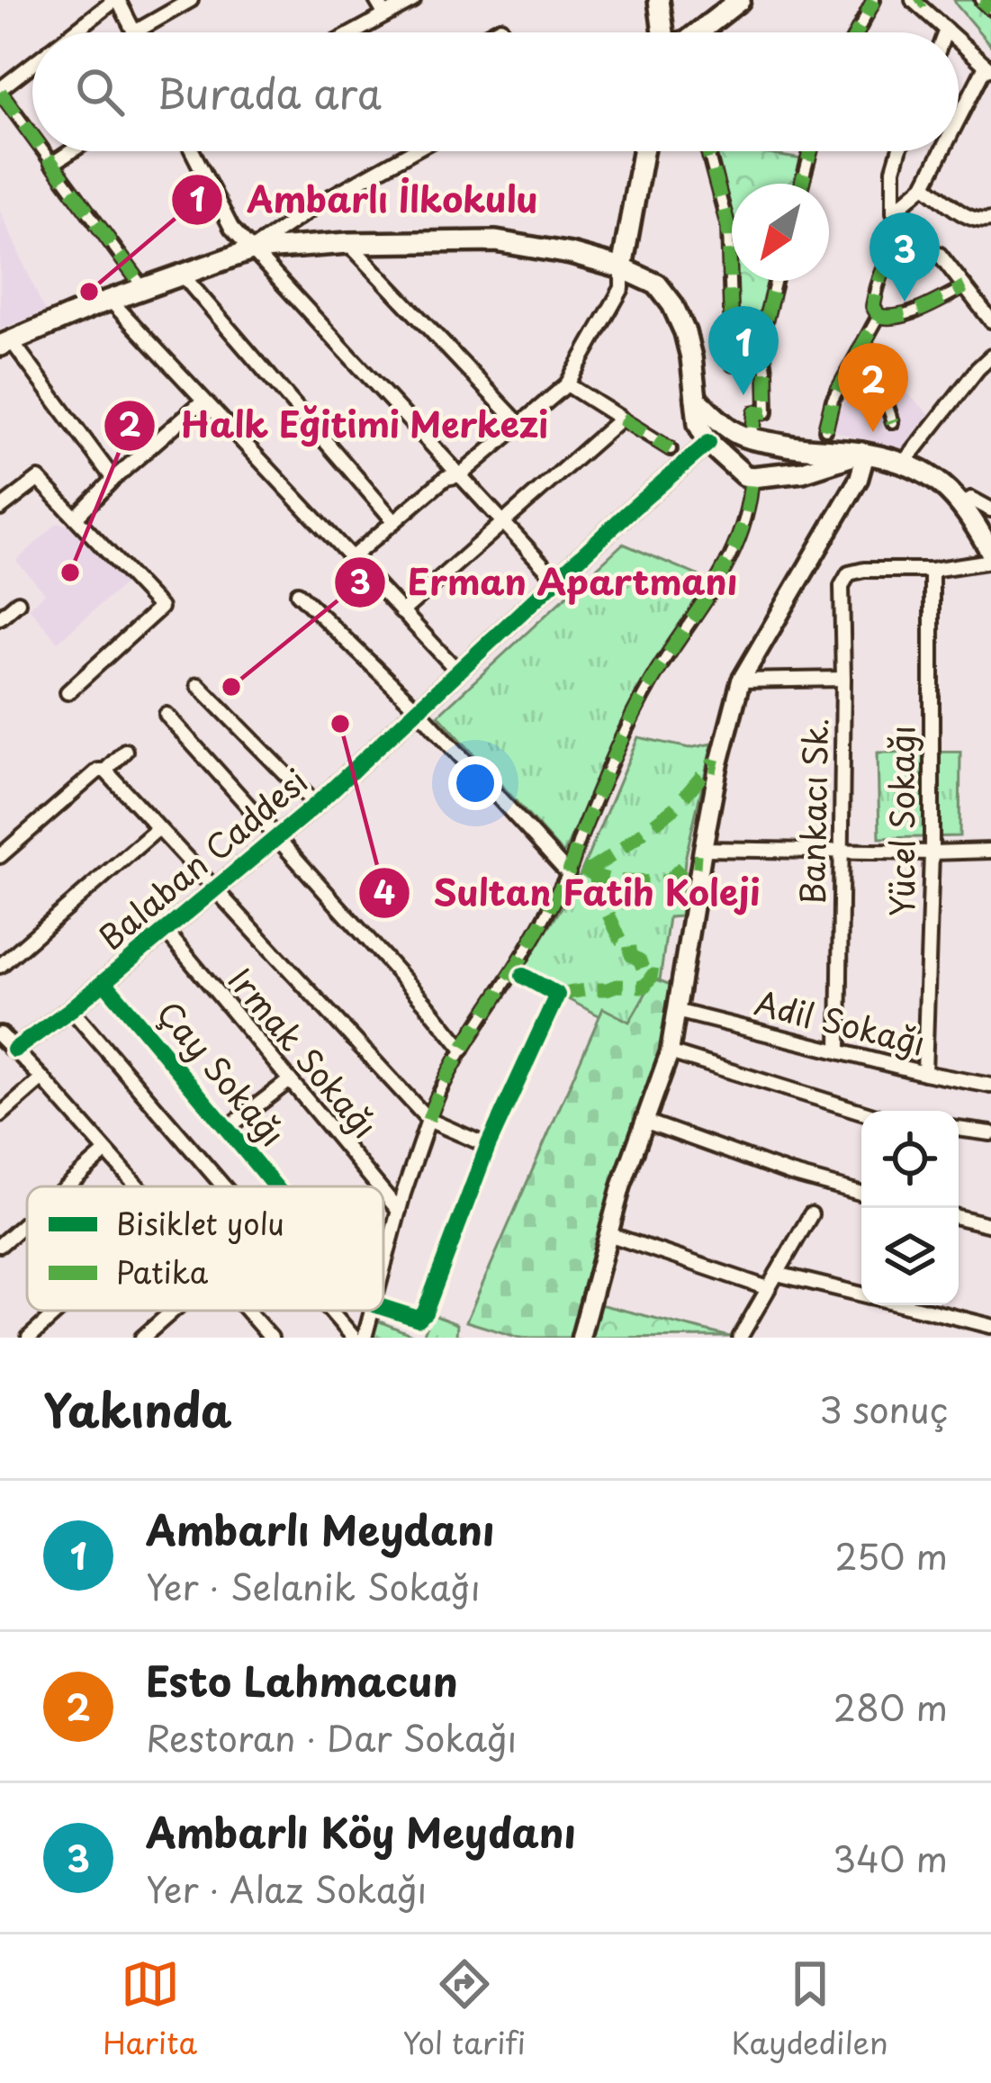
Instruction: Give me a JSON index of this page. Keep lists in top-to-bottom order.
{
  "streets": {
    "street": [
      "Bankacı Sk.",
      "Yücel Sokağı",
      "Balaban Caddesi",
      "Adil Sokağı",
      "Irmak Sokağı",
      "Çay Sokağı"
    ]
  },
  "crossings": [
    ["Bankacı Sk.", "Yücel Sokağı"],
    ["Bankacı Sk.", "Adil Sokağı"],
    ["Yücel Sokağı", "Adil Sokağı"],
    ["Balaban Caddesi", "Irmak Sokağı"],
    ["Balaban Caddesi", "Çay Sokağı"]
  ],
  "places": [
    "Ambarlı İlkokulu",
    "Halk Eğitimi Merkezi",
    "Erman Apartmanı",
    "Sultan Fatih Koleji"
  ],
  "legend": ["Bisiklet yolu", "Patika"],
  "north": "bottom left",
  "page": {
    "search": "Burada ara",
    "pins": ["3", "1", "2"],
    "heading": ["Yakında", "3 sonuç"],
    "list": [
      {
        "mark": "1",
        "name": "Ambarlı Meydanı",
        "note": "Yer · Selanik Sokağı",
        "value": "250 m"
      },
      {
        "mark": "2",
        "name": "Esto Lahmacun",
        "note": "Restoran · Dar Sokağı",
        "value": "280 m"
      },
      {
        "mark": "3",
        "name": "Ambarlı Köy Meydanı",
        "note": "Yer · Alaz Sokağı",
        "value": "340 m"
      }
    ],
    "nav": ["Harita", "Yol tarifi", "Kaydedilen"]
  }
}
